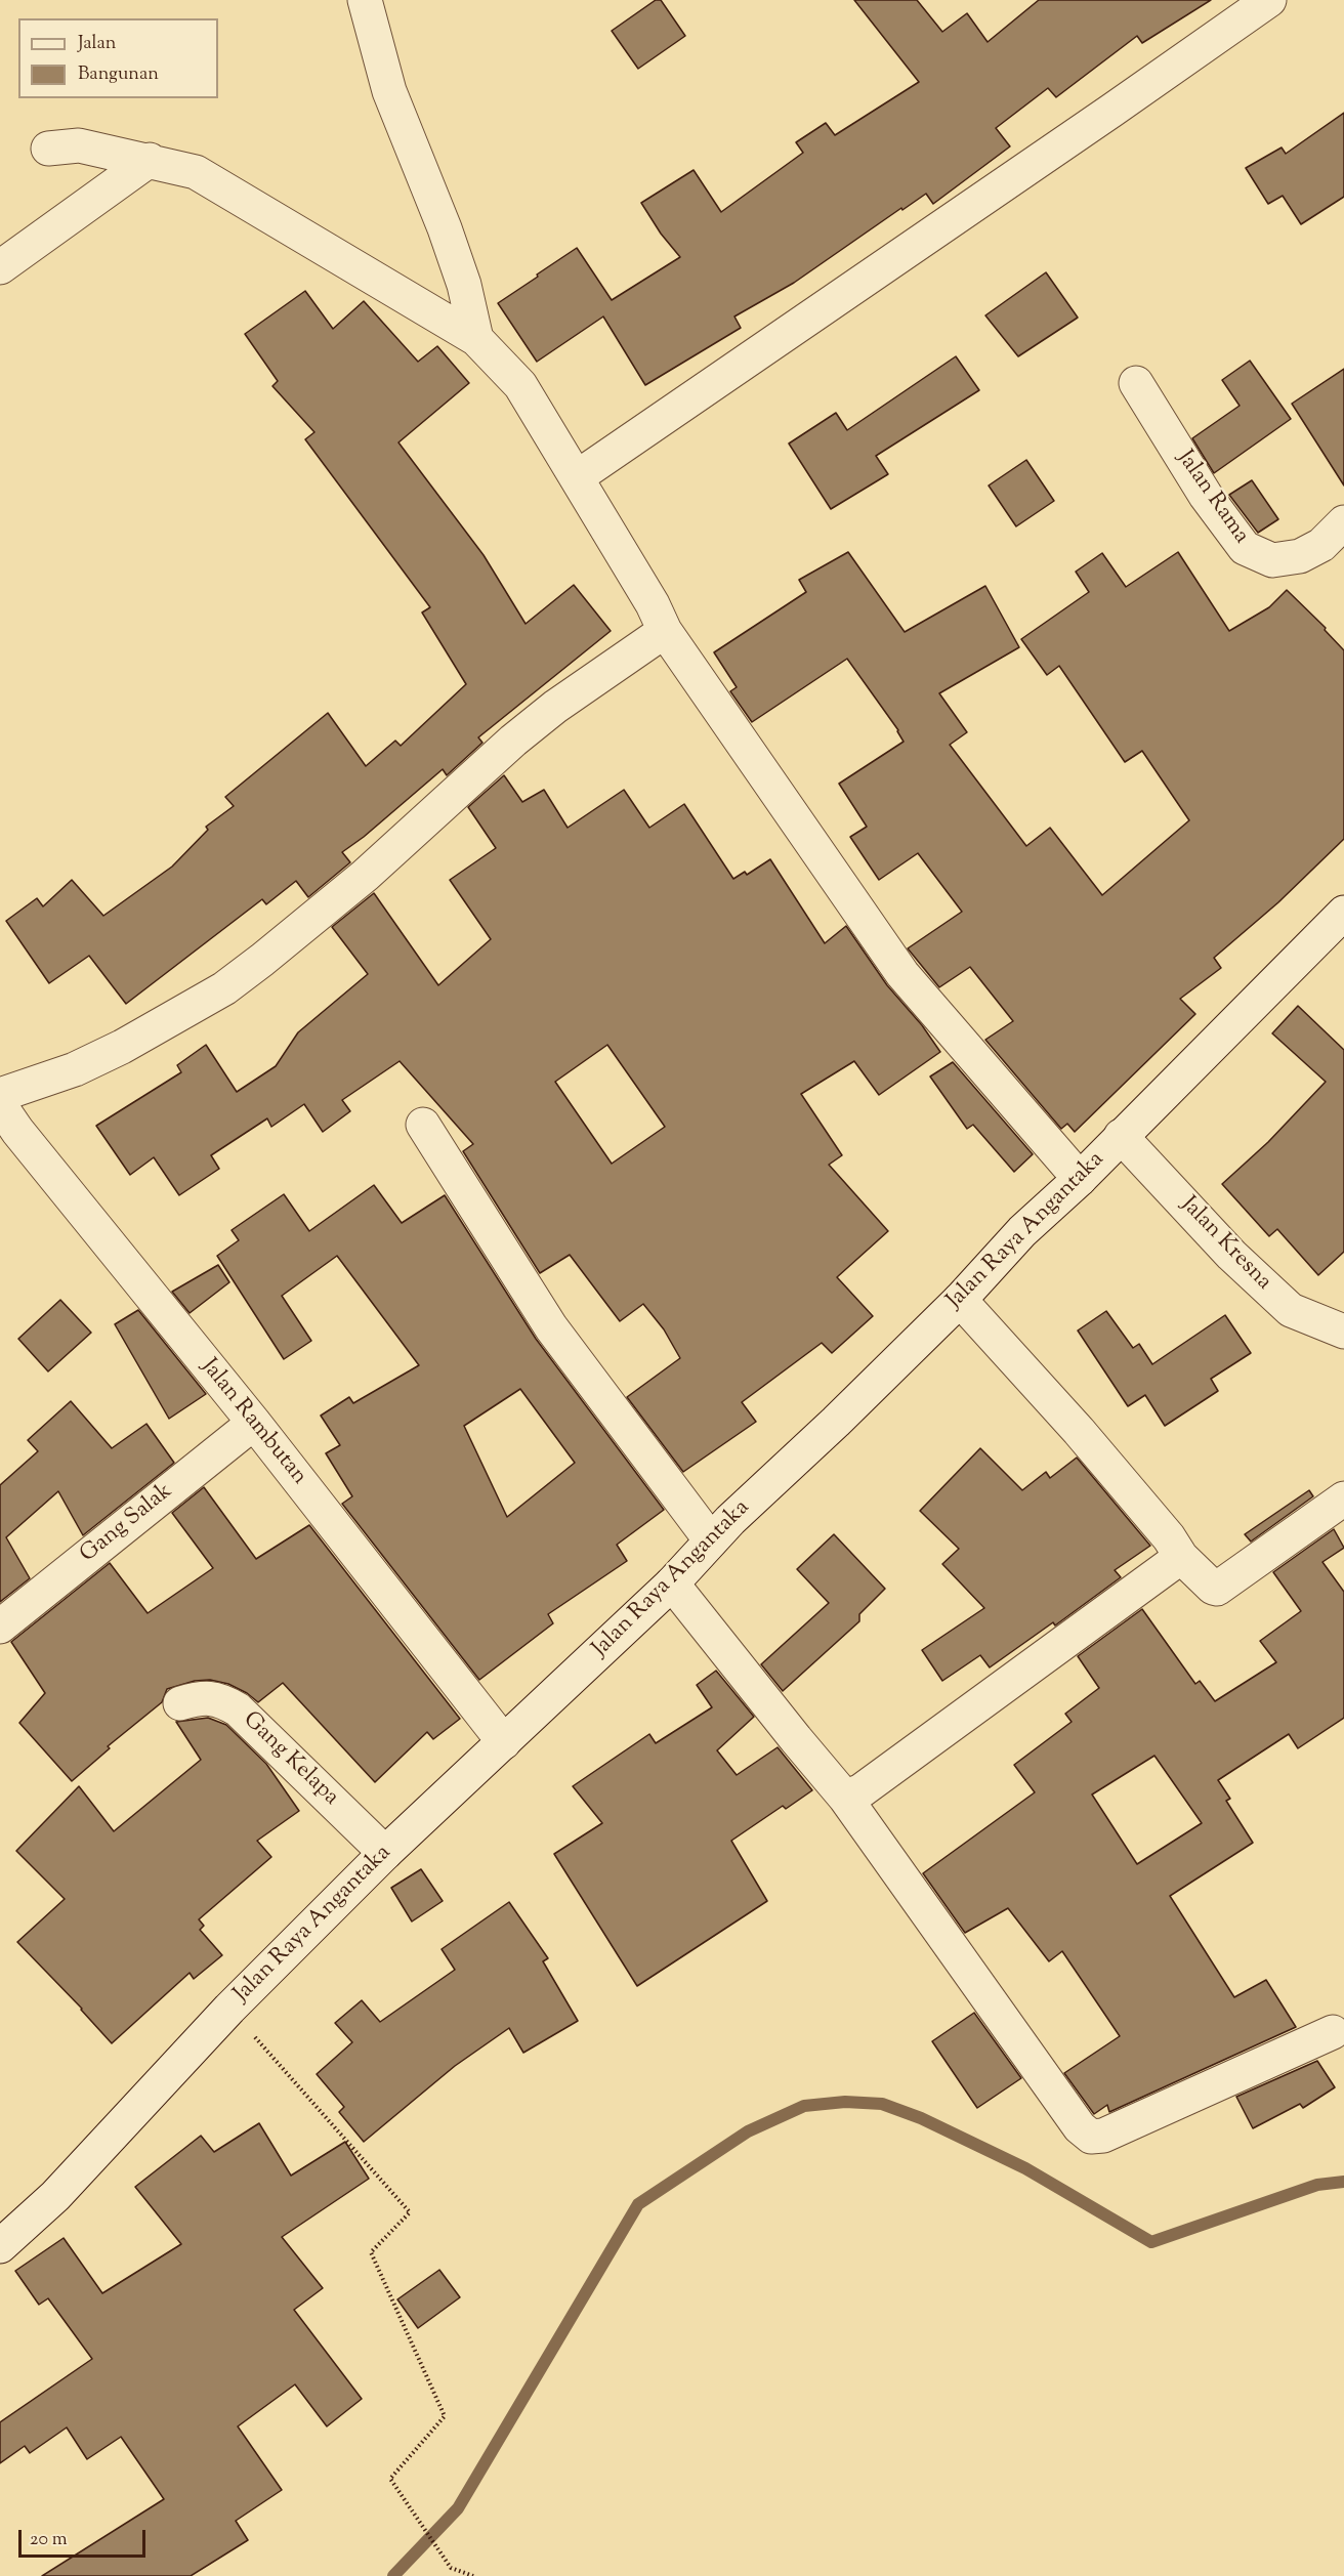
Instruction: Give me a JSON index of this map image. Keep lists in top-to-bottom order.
{
  "streets": {
    "street": [
      "Jalan Rama",
      "Jalan Raya Angantaka",
      "Jalan Kresna",
      "Jalan Rambutan",
      "Gang Salak",
      "Gang Kelapa"
    ]
  },
  "crossings": [
    ["Jalan Raya Angantaka", "Jalan Kresna"],
    ["Jalan Raya Angantaka", "Jalan Rambutan"],
    ["Jalan Raya Angantaka", "Gang Kelapa"],
    ["Jalan Rambutan", "Gang Salak"]
  ],
  "legend": ["Jalan", "Bangunan"],
  "scale_bar": "20 m"
}
